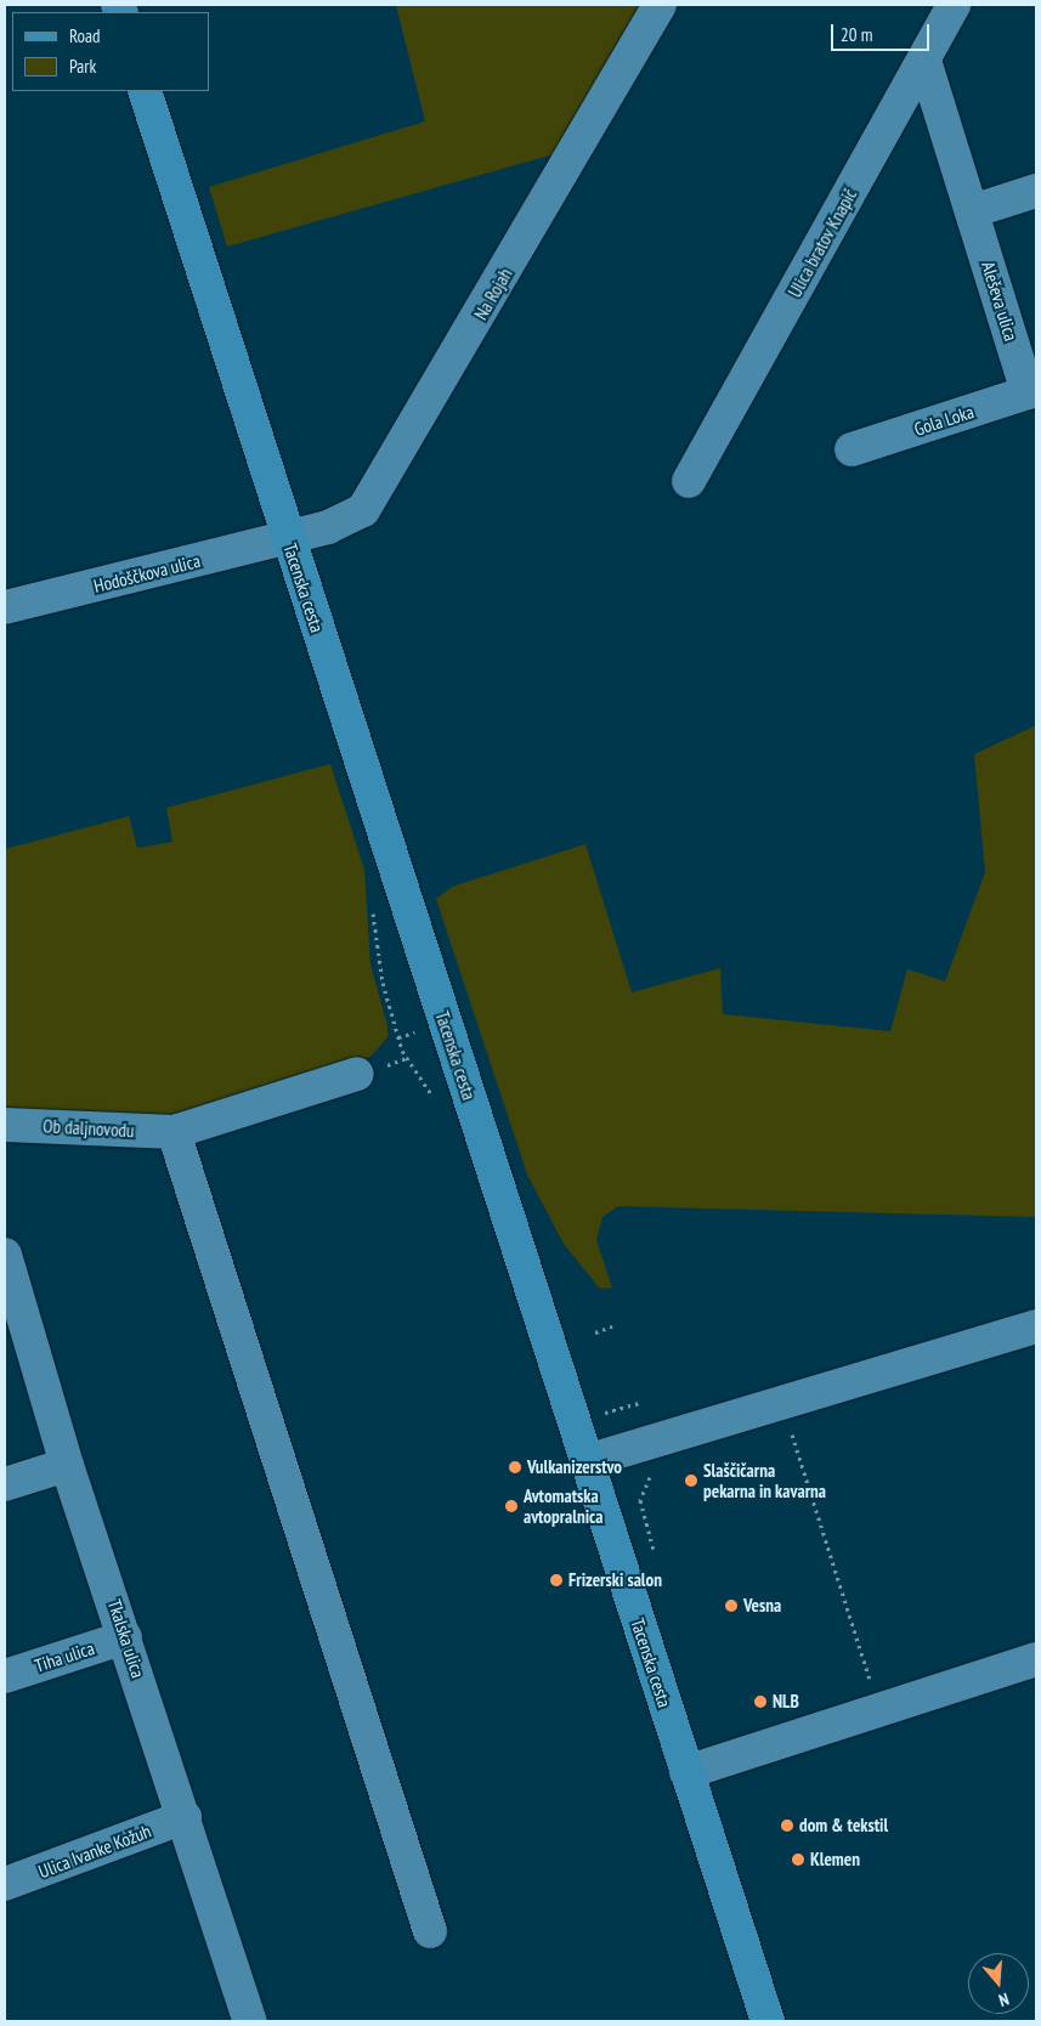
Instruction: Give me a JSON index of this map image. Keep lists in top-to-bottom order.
{
  "streets": {
    "main road": ["Tacenska cesta"],
    "street": [
      "Ulica bratov Knapič",
      "Na Rojah",
      "Aleševa ulica",
      "Gola Loka",
      "Hodoščkova ulica",
      "Ob daljnovodu",
      "Tkalska ulica",
      "Tiha ulica",
      "Ulica Ivanke Kožuh"
    ]
  },
  "crossings": [
    ["Ulica bratov Knapič", "Aleševa ulica"],
    ["Na Rojah", "Hodoščkova ulica"],
    ["Na Rojah", "Tacenska cesta"],
    ["Aleševa ulica", "Gola Loka"],
    ["Hodoščkova ulica", "Tacenska cesta"],
    ["Tkalska ulica", "Tiha ulica"],
    ["Tkalska ulica", "Ulica Ivanke Kožuh"]
  ],
  "places": [
    "Vulkanizerstvo",
    "Slaščičarna pekarna in kavarna",
    "Avtomatska avtopralnica",
    "Frizerski salon",
    "Vesna",
    "NLB",
    "dom & tekstil",
    "Klemen"
  ],
  "legend": ["Road", "Park"],
  "scale_bar": "20 m",
  "north": "bottom"
}
